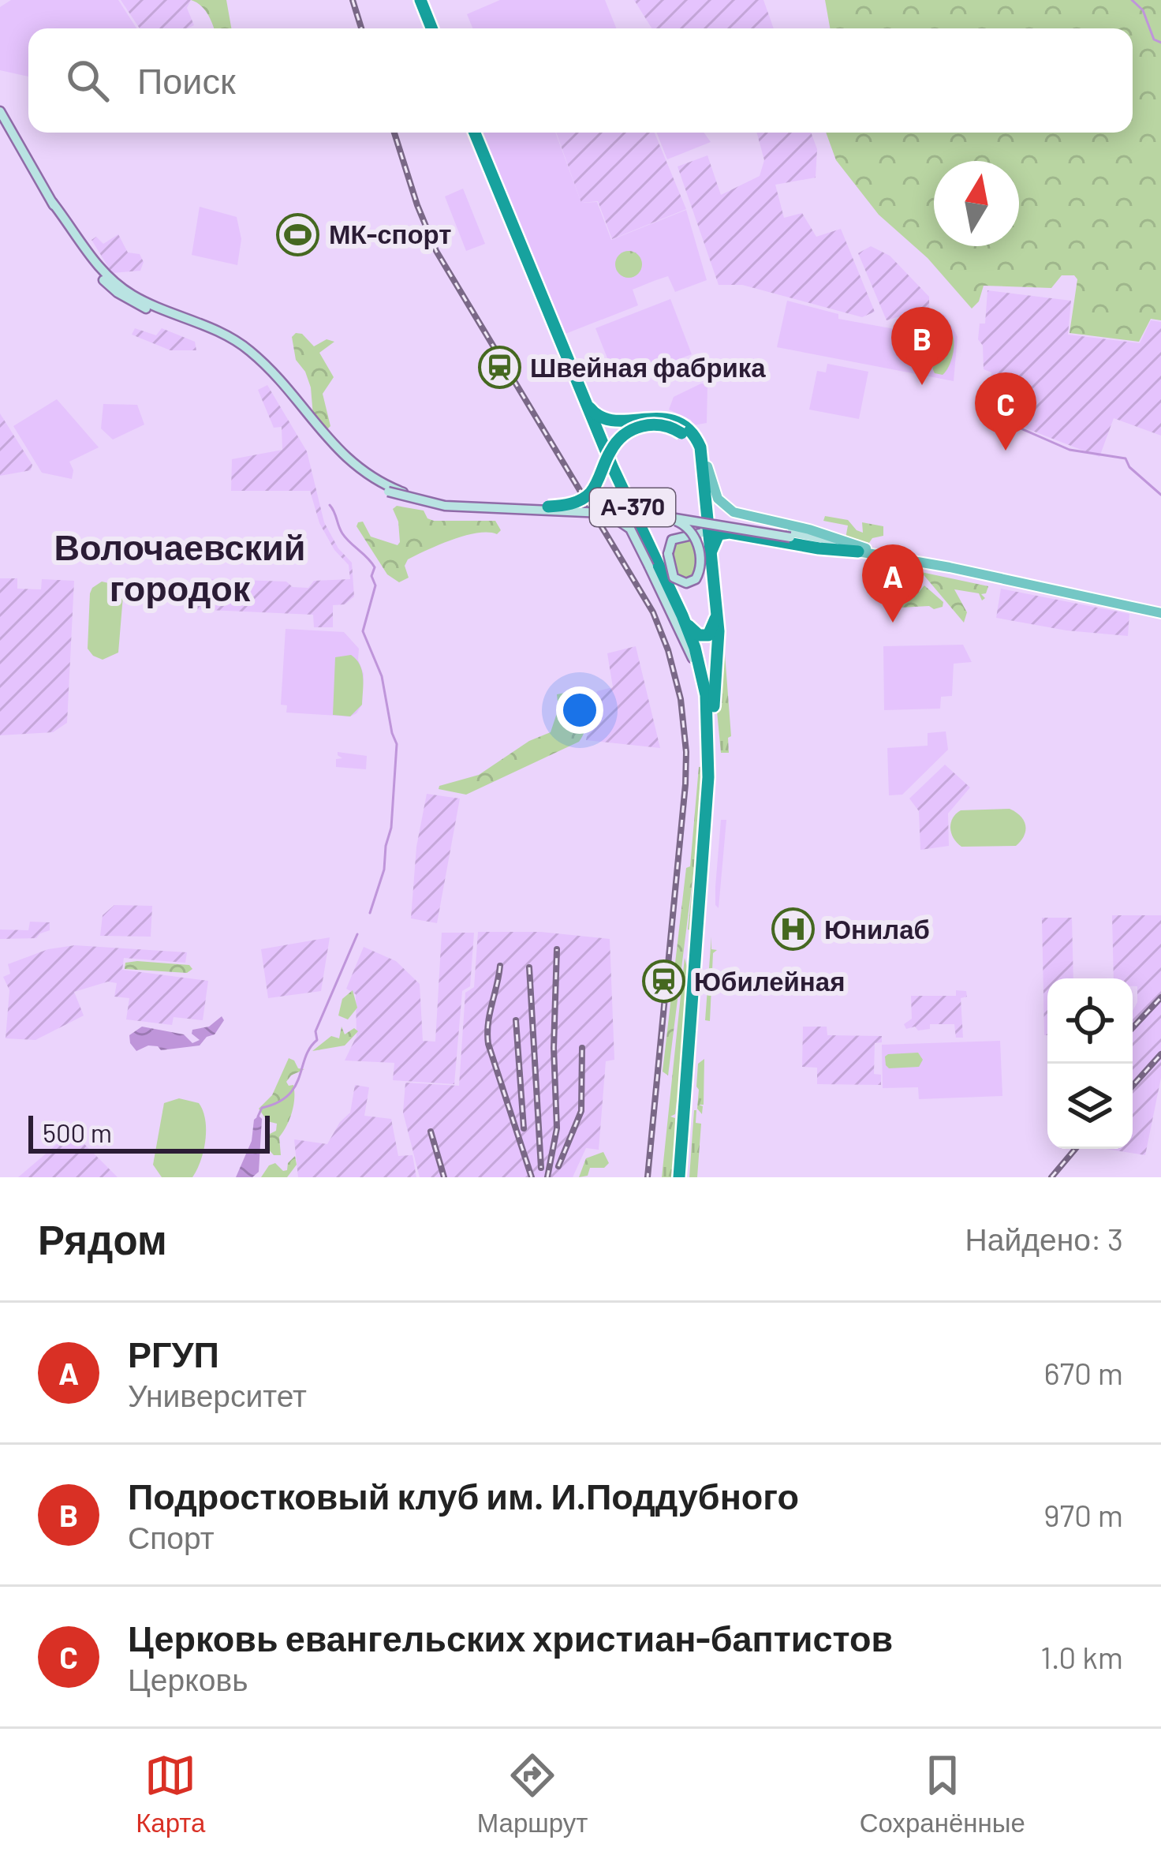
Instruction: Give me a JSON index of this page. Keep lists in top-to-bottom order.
{
  "streets": {
    "highway": ["А-370"]
  },
  "districts": ["Волочаевский городок"],
  "places": {
    "sports": ["МК-спорт"],
    "station": ["Швейная фабрика", "Юбилейная"],
    "hospital": ["Юнилаб"]
  },
  "scale_bar": "500 m",
  "north": "top",
  "page": {
    "search": "Поиск",
    "pins": ["B", "C", "A"],
    "scale": "500 m",
    "heading": ["Рядом", "Найдено: 3"],
    "list": [
      {
        "mark": "A",
        "name": "РГУП",
        "note": "Университет",
        "value": "670 m"
      },
      {
        "mark": "B",
        "name": "Подростковый клуб им. И.Поддубного",
        "note": "Спорт",
        "value": "970 m"
      },
      {
        "mark": "C",
        "name": "Церковь евангельских христиан-баптистов",
        "note": "Церковь",
        "value": "1.0 km"
      }
    ],
    "nav": ["Карта", "Маршрут", "Сохранённые"]
  }
}
